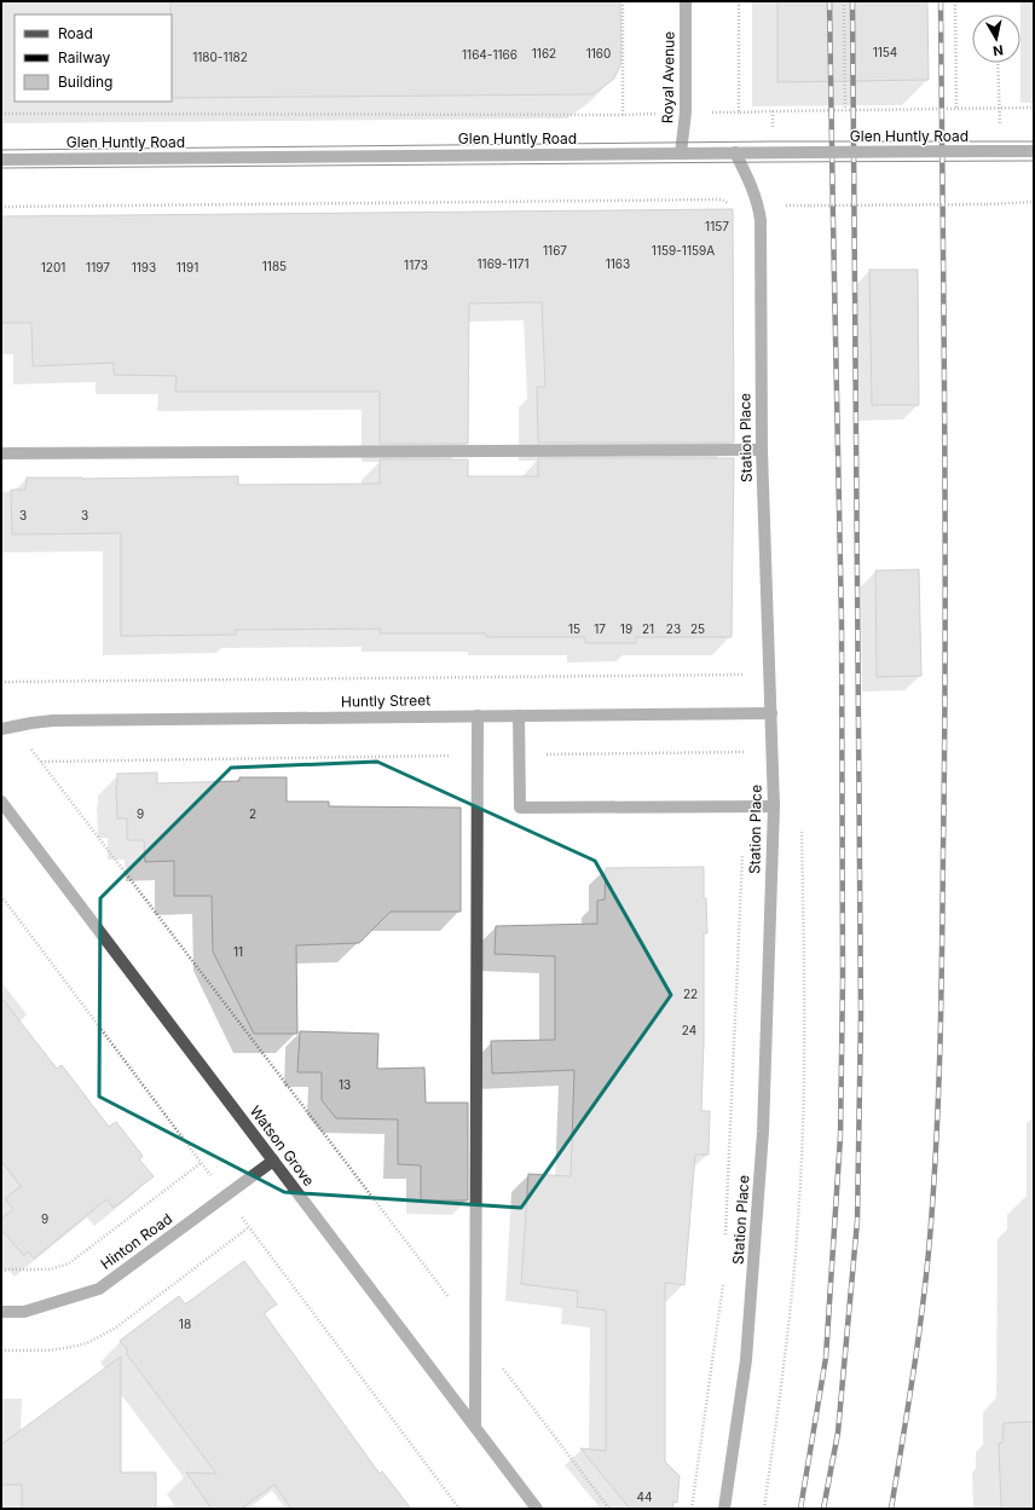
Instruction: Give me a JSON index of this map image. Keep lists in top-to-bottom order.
{
  "streets": {
    "street": [
      "Royal Avenue",
      "Glen Huntly Road",
      "Station Place",
      "Huntly Street",
      "Watson Grove",
      "Hinton Road"
    ]
  },
  "crossings": [
    ["Royal Avenue", "Glen Huntly Road"],
    ["Glen Huntly Road", "Station Place"],
    ["Station Place", "Huntly Street"],
    ["Watson Grove", "Hinton Road"]
  ],
  "house_numbers": [
    "1154",
    "1162",
    "1160",
    "1164-1166",
    "1180-1182",
    "1157",
    "1167",
    "1159-1159A",
    "1169-1171",
    "1163",
    "1173",
    "1185",
    "1201",
    "1197",
    "1193",
    "1191",
    "3",
    "3",
    "15",
    "17",
    "19",
    "21",
    "23",
    "25",
    "9",
    "2",
    "11",
    "22",
    "24",
    "13",
    "9",
    "18",
    "44"
  ],
  "legend": ["Road", "Railway", "Building"],
  "north": "bottom"
}
